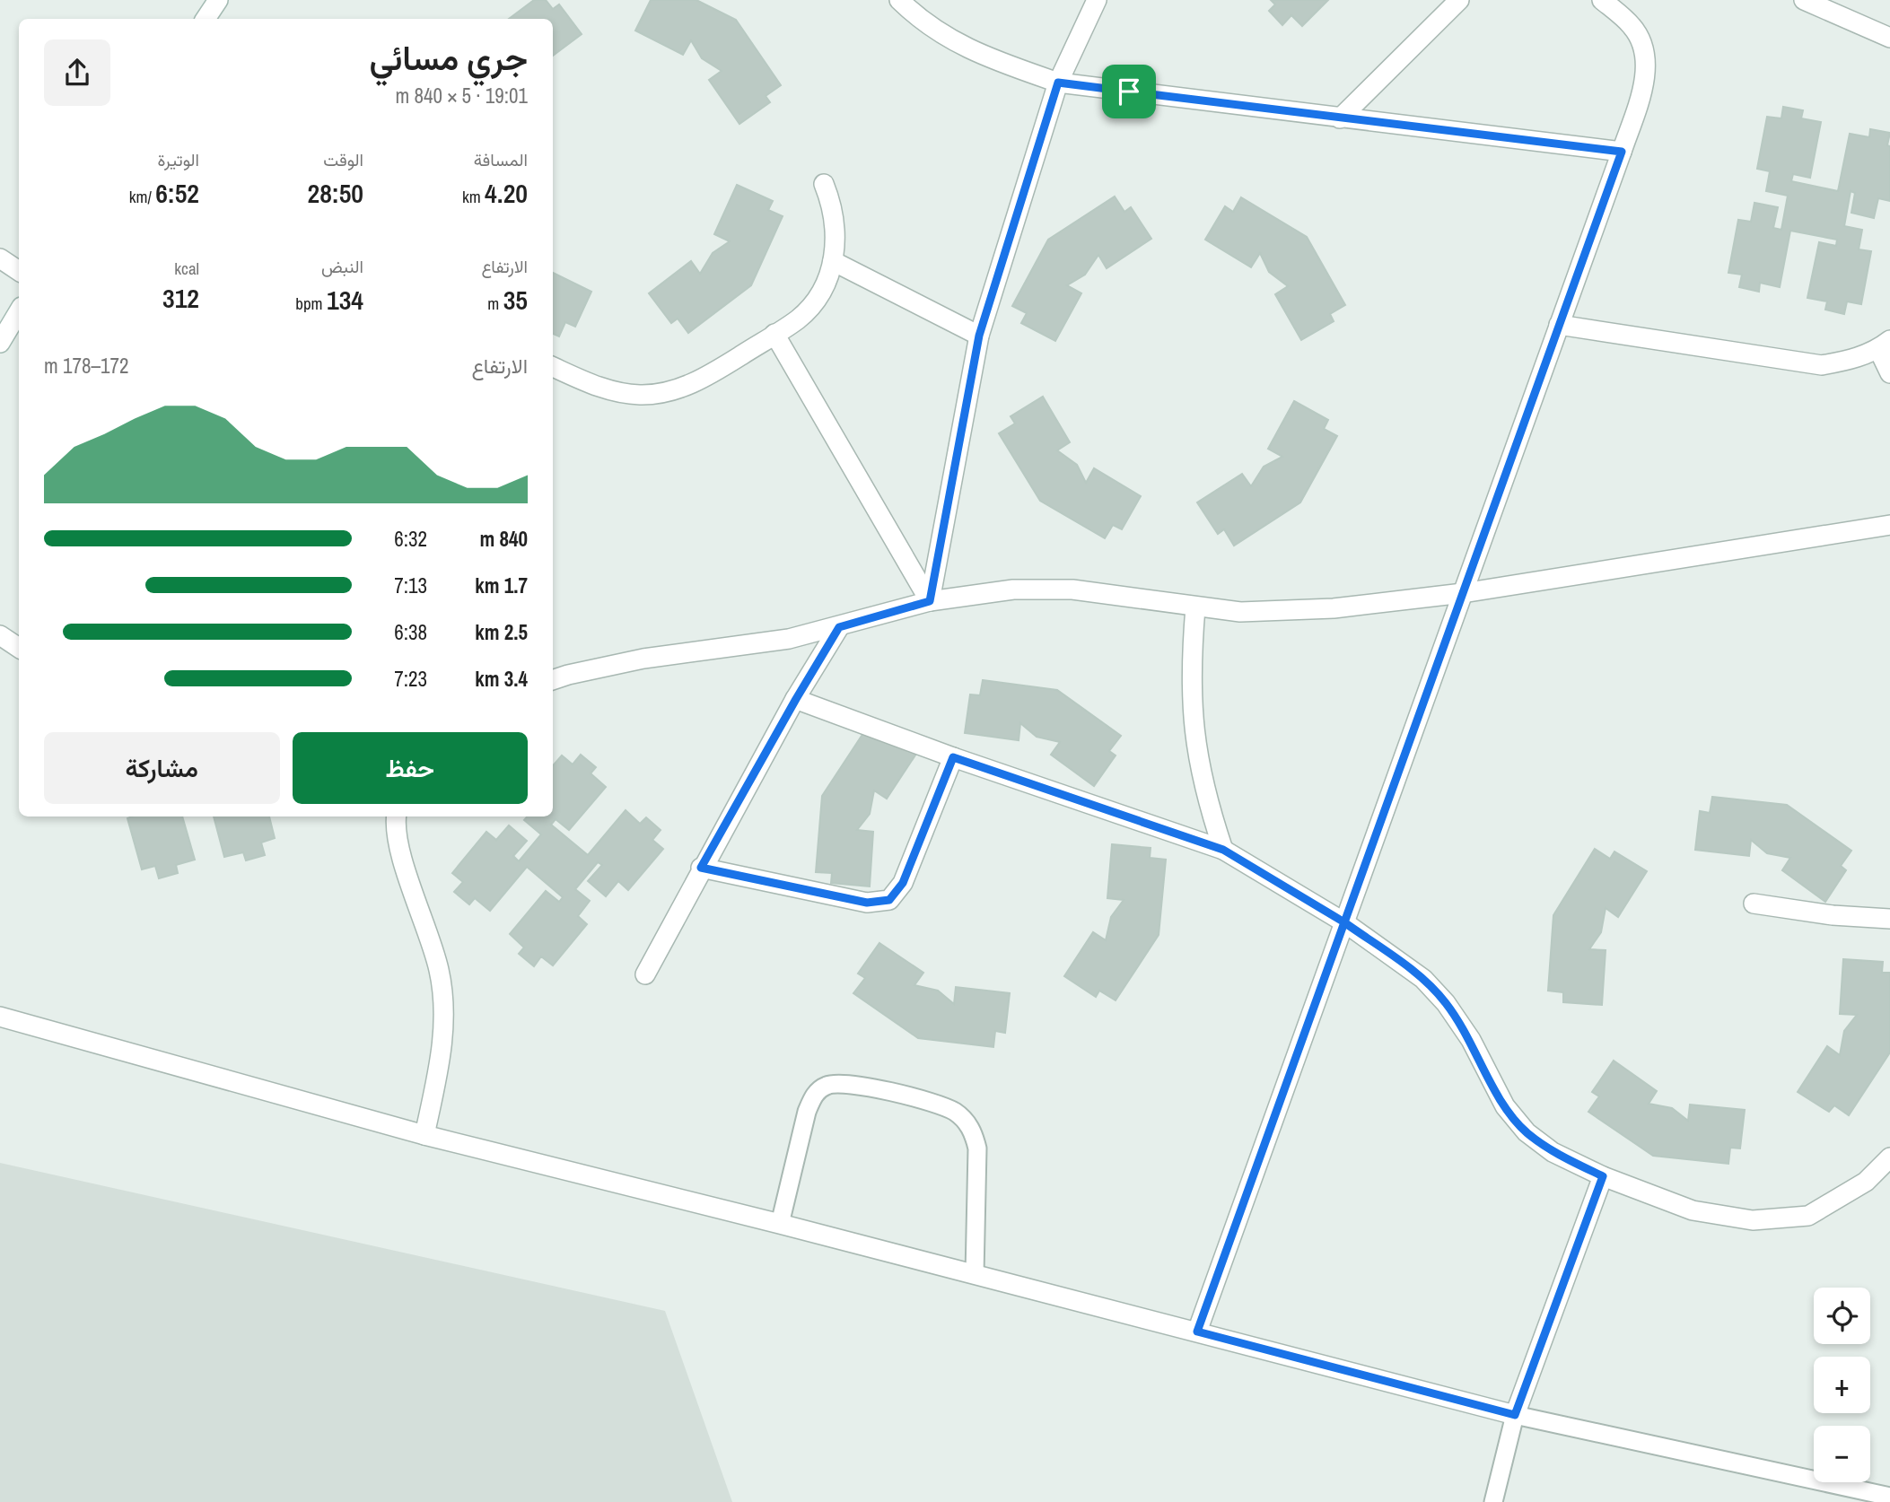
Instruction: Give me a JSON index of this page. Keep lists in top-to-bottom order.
{
  "page": {
    "heading": ["جري مسائي", "19:01 · 5 × 840 m"],
    "stats": [
      ["المسافة", "4.20 km"],
      ["الوقت", "28:50"],
      ["الوتيرة", "6:52 /km"],
      ["الارتفاع", "35 m"],
      ["النبض", "134 bpm"],
      ["kcal", "312"]
    ],
    "chart": ["الارتفاع", "172–178 m"],
    "list": [
      {
        "name": "840 m",
        "note": "6:32"
      },
      {
        "name": "1.7 km",
        "note": "7:13"
      },
      {
        "name": "2.5 km",
        "note": "6:38"
      },
      {
        "name": "3.4 km",
        "note": "7:23"
      }
    ],
    "buttons": ["حفظ", "مشاركة"],
    "map_buttons": ["+", "−"]
  }
}
